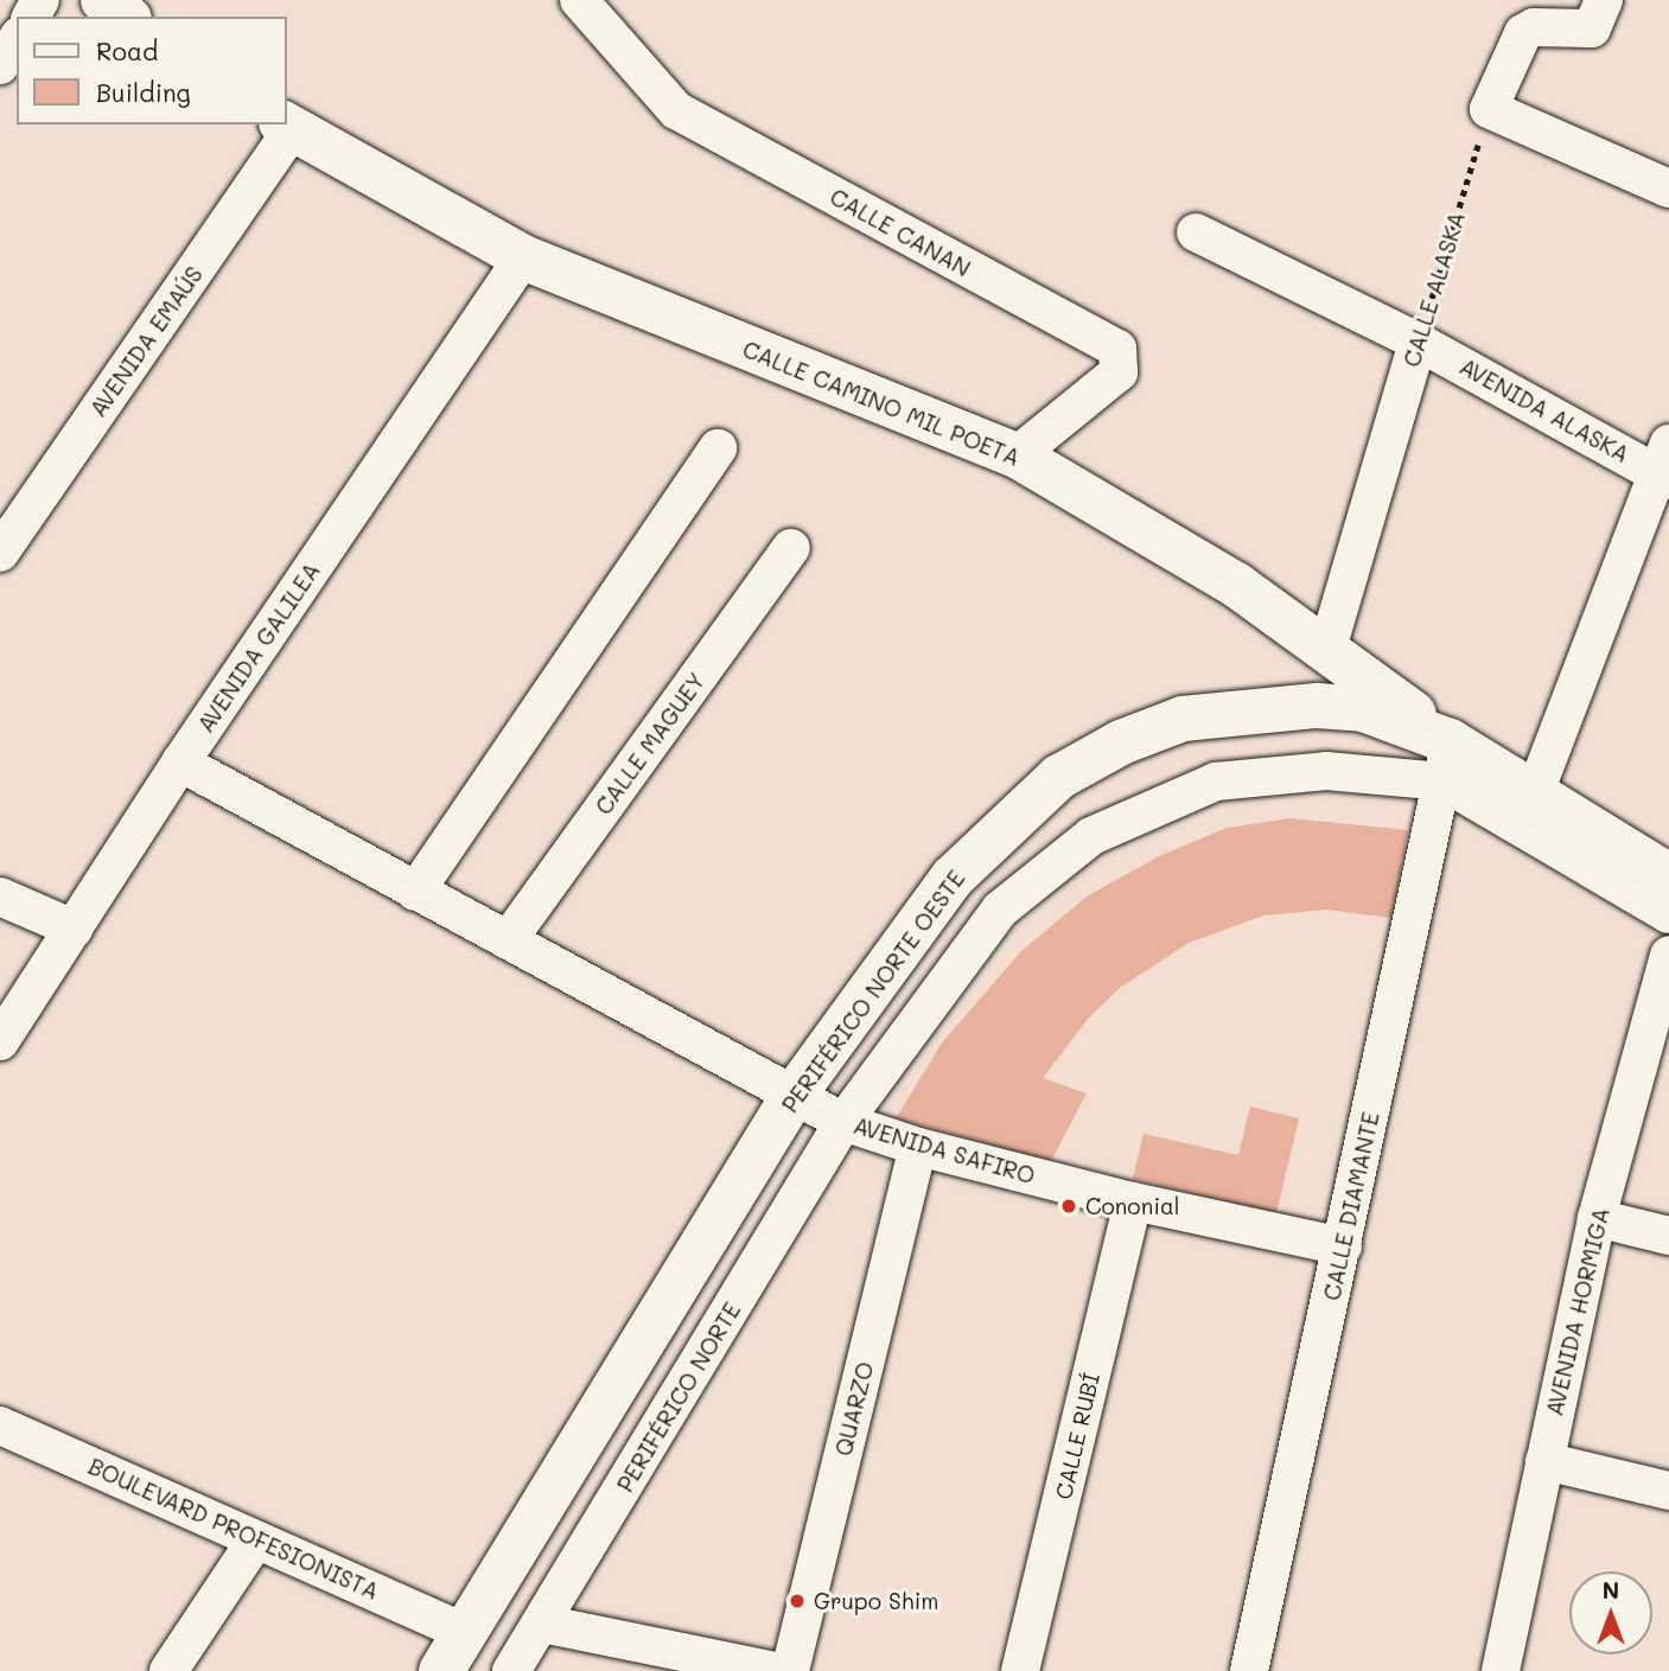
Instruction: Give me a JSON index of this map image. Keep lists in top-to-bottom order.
{
  "streets": {
    "main road": ["CALLE CAMINO MIL POETA", "PERIFÉRICO NORTE OESTE"],
    "street": [
      "CALLE CANAN",
      "CALLE ALASKA",
      "AVENIDA EMAÚS",
      "AVENIDA ALASKA",
      "AVENIDA GALILEA",
      "CALLE MAGUEY",
      "AVENIDA SAFIRO",
      "CALLE DIAMANTE",
      "AVENIDA HORMIGA",
      "PERIFÉRICO NORTE",
      "QUARZO",
      "CALLE RUBÍ",
      "BOULEVARD PROFESIONISTA"
    ]
  },
  "crossings": [
    ["CALLE CANAN", "CALLE CAMINO MIL POETA"],
    ["CALLE ALASKA", "CALLE CAMINO MIL POETA"],
    ["CALLE ALASKA", "AVENIDA ALASKA"],
    ["AVENIDA EMAÚS", "CALLE CAMINO MIL POETA"],
    ["CALLE CAMINO MIL POETA", "AVENIDA GALILEA"],
    ["CALLE CAMINO MIL POETA", "PERIFÉRICO NORTE OESTE"],
    ["CALLE CAMINO MIL POETA", "CALLE DIAMANTE"],
    ["CALLE CAMINO MIL POETA", "PERIFÉRICO NORTE"],
    ["AVENIDA GALILEA", "AVENIDA SAFIRO"],
    ["CALLE MAGUEY", "AVENIDA SAFIRO"],
    ["PERIFÉRICO NORTE OESTE", "AVENIDA SAFIRO"],
    ["PERIFÉRICO NORTE OESTE", "CALLE DIAMANTE"],
    ["PERIFÉRICO NORTE OESTE", "PERIFÉRICO NORTE"],
    ["PERIFÉRICO NORTE OESTE", "BOULEVARD PROFESIONISTA"],
    ["AVENIDA SAFIRO", "CALLE DIAMANTE"],
    ["AVENIDA SAFIRO", "PERIFÉRICO NORTE"],
    ["AVENIDA SAFIRO", "QUARZO"],
    ["AVENIDA SAFIRO", "CALLE RUBÍ"],
    ["CALLE DIAMANTE", "PERIFÉRICO NORTE"]
  ],
  "places": ["Cononial", "Grupo Shim"],
  "legend": ["Road", "Building"],
  "north": "top"
}
